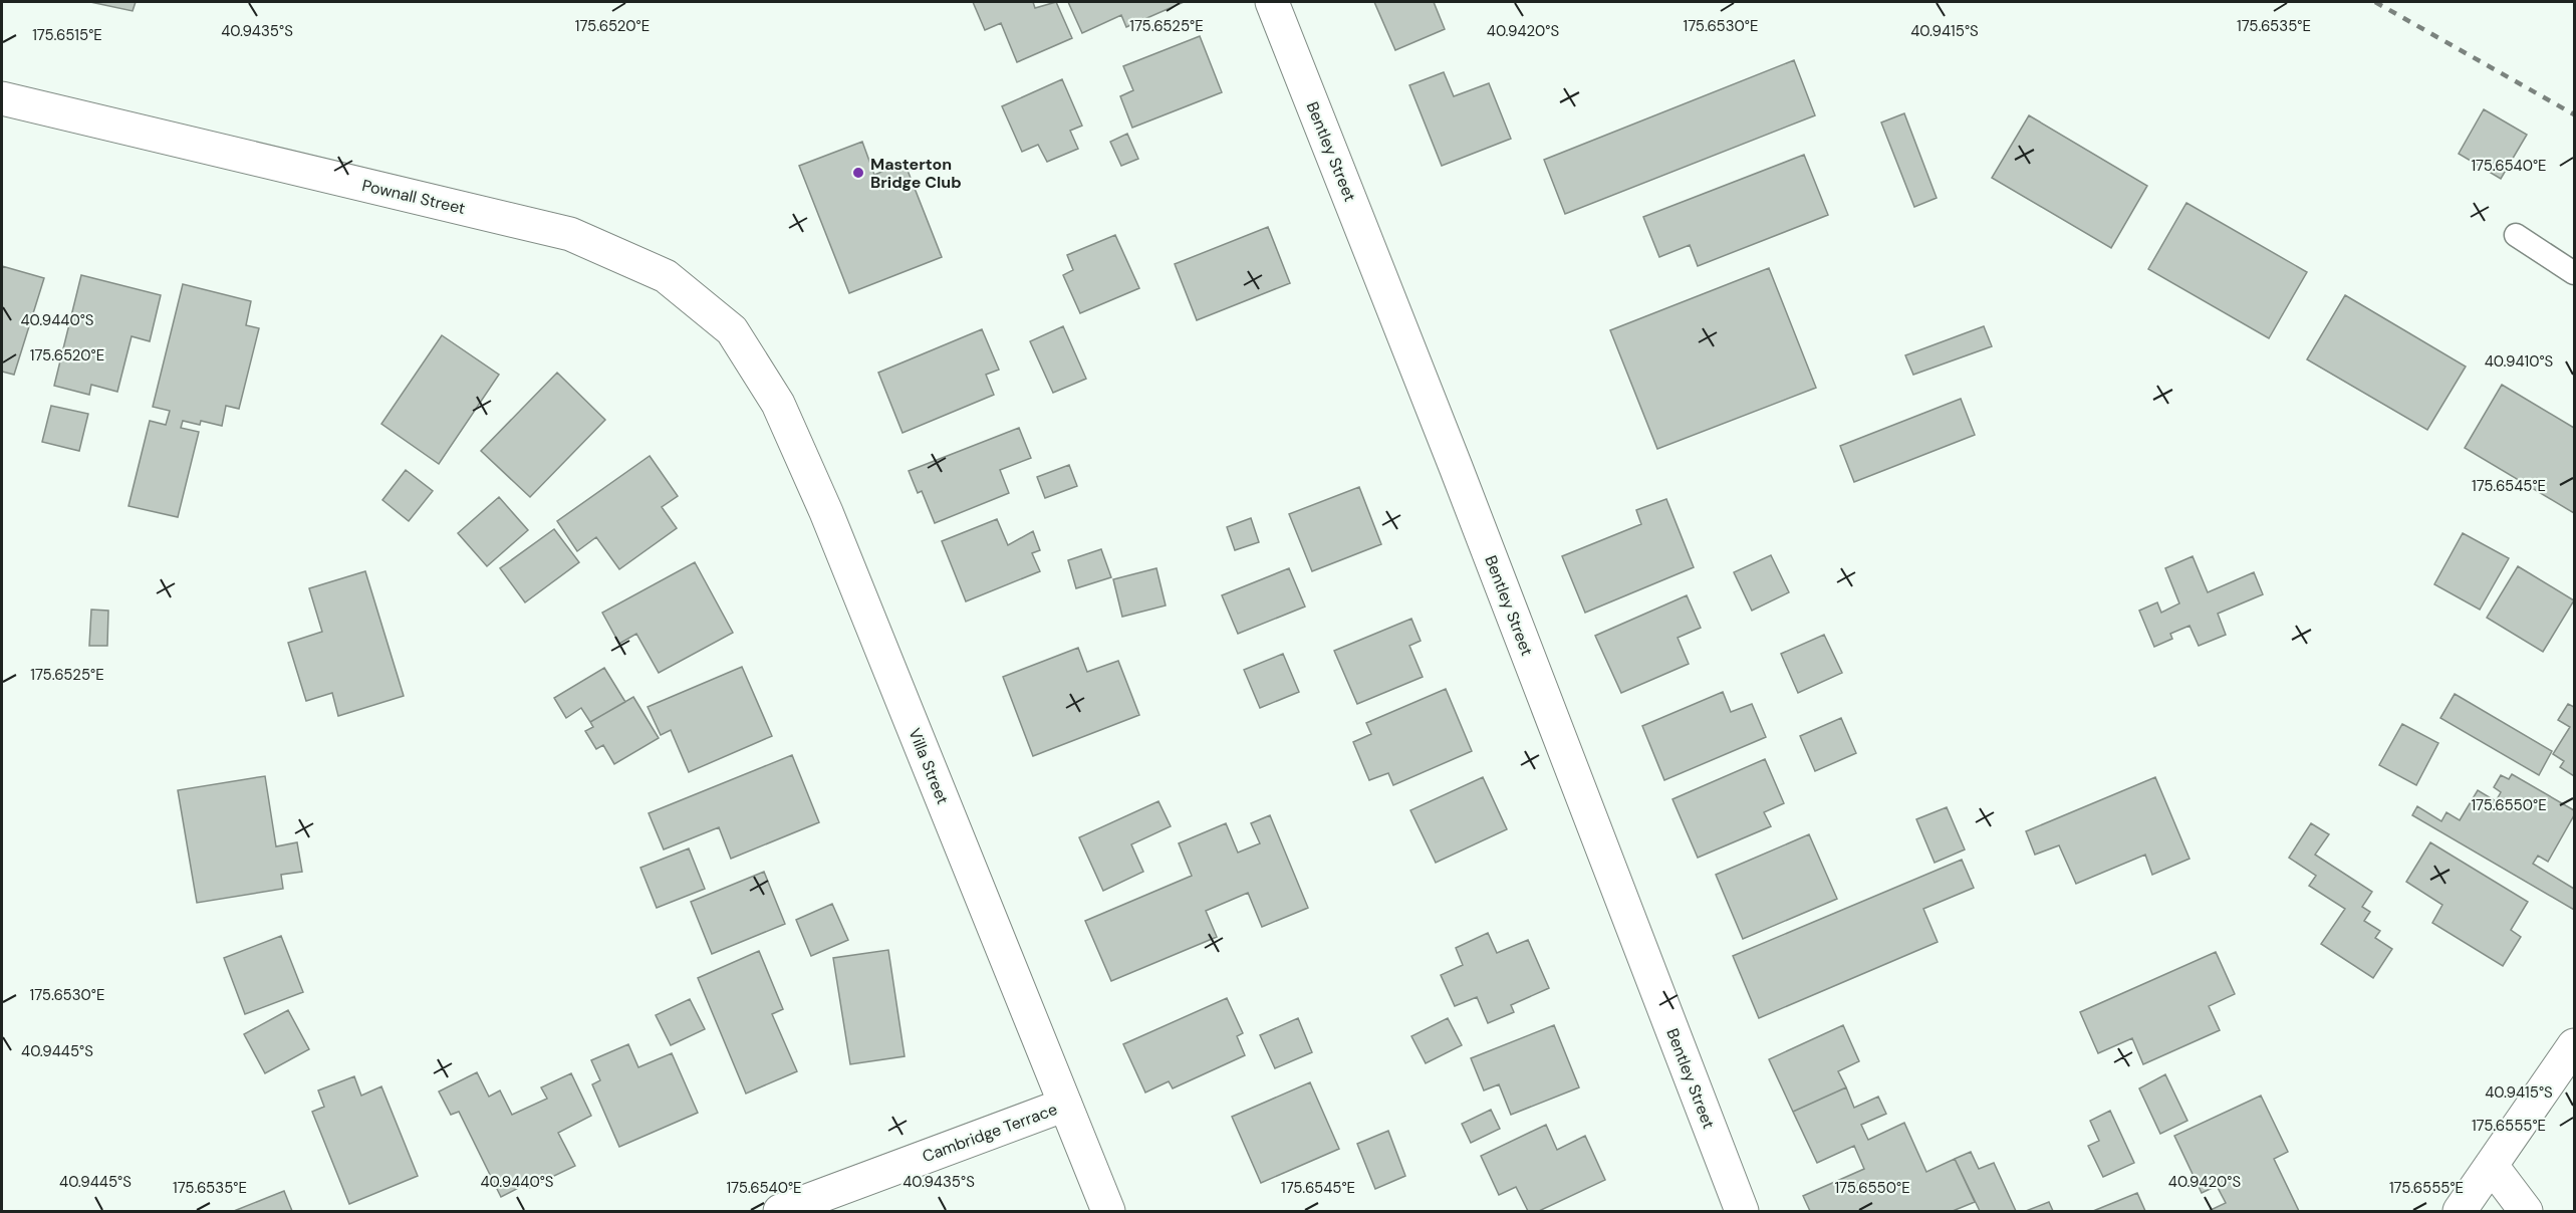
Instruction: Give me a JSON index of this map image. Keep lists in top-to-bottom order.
{
  "streets": {
    "street": [
      "Bentley Street",
      "Pownall Street",
      "Villa Street",
      "Cambridge Terrace"
    ]
  },
  "crossings": [
    ["Pownall Street", "Villa Street"],
    ["Villa Street", "Cambridge Terrace"]
  ],
  "places": ["Masterton Bridge Club"],
  "coordinates": [
    "175.6520°E",
    "175.6525°E",
    "175.6530°E",
    "175.6535°E",
    "40.9435°S",
    "40.9420°S",
    "40.9415°S",
    "175.6515°E",
    "175.6540°E",
    "40.9440°S",
    "40.9410°S",
    "175.6545°E",
    "175.6550°E",
    "40.9445°S",
    "175.6555°E"
  ]
}
